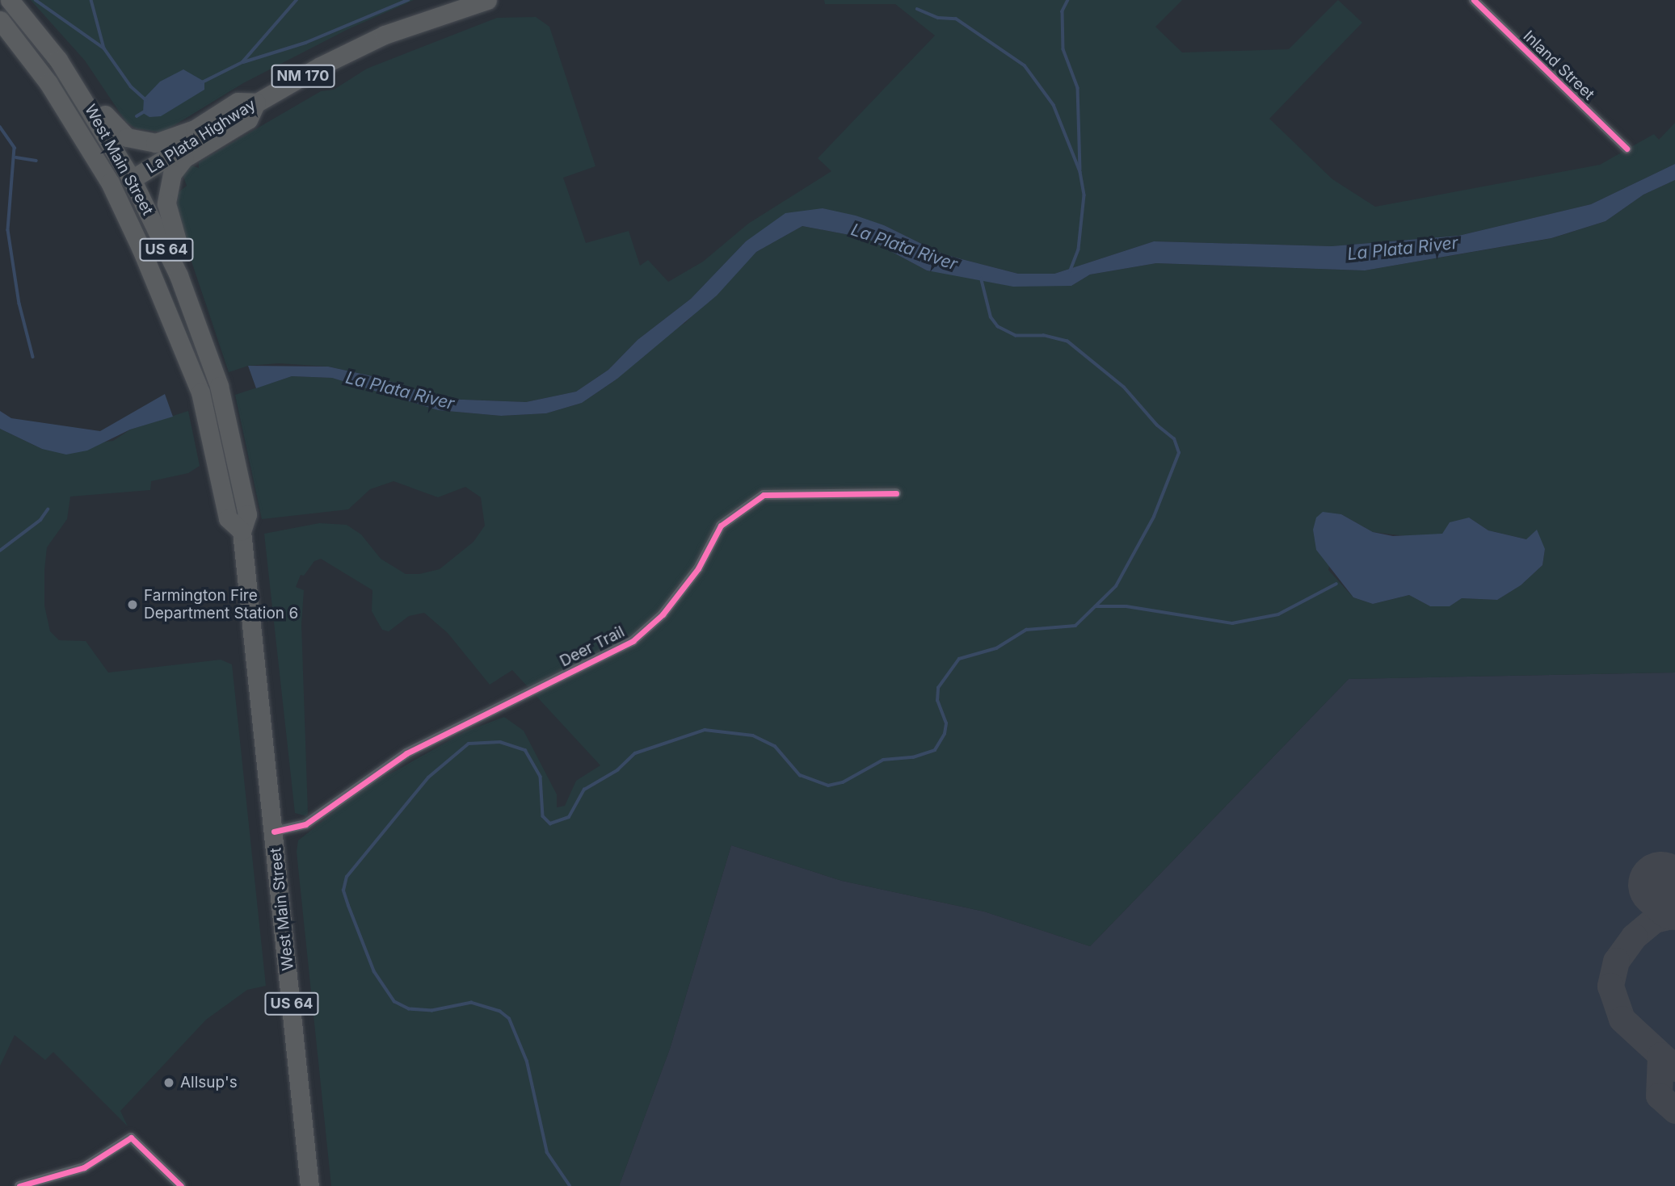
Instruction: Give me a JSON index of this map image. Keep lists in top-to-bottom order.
{
  "streets": {
    "highway": [
      "NM 170",
      "La Plata Highway",
      "West Main Street",
      "US 64"
    ],
    "street": ["Inland Street", "Deer Trail"]
  },
  "crossings": [
    ["La Plata Highway", "West Main Street"],
    ["West Main Street", "Deer Trail"]
  ],
  "water": ["La Plata River"],
  "places": ["Farmington Fire Department Station 6", "Allsup's"]
}
